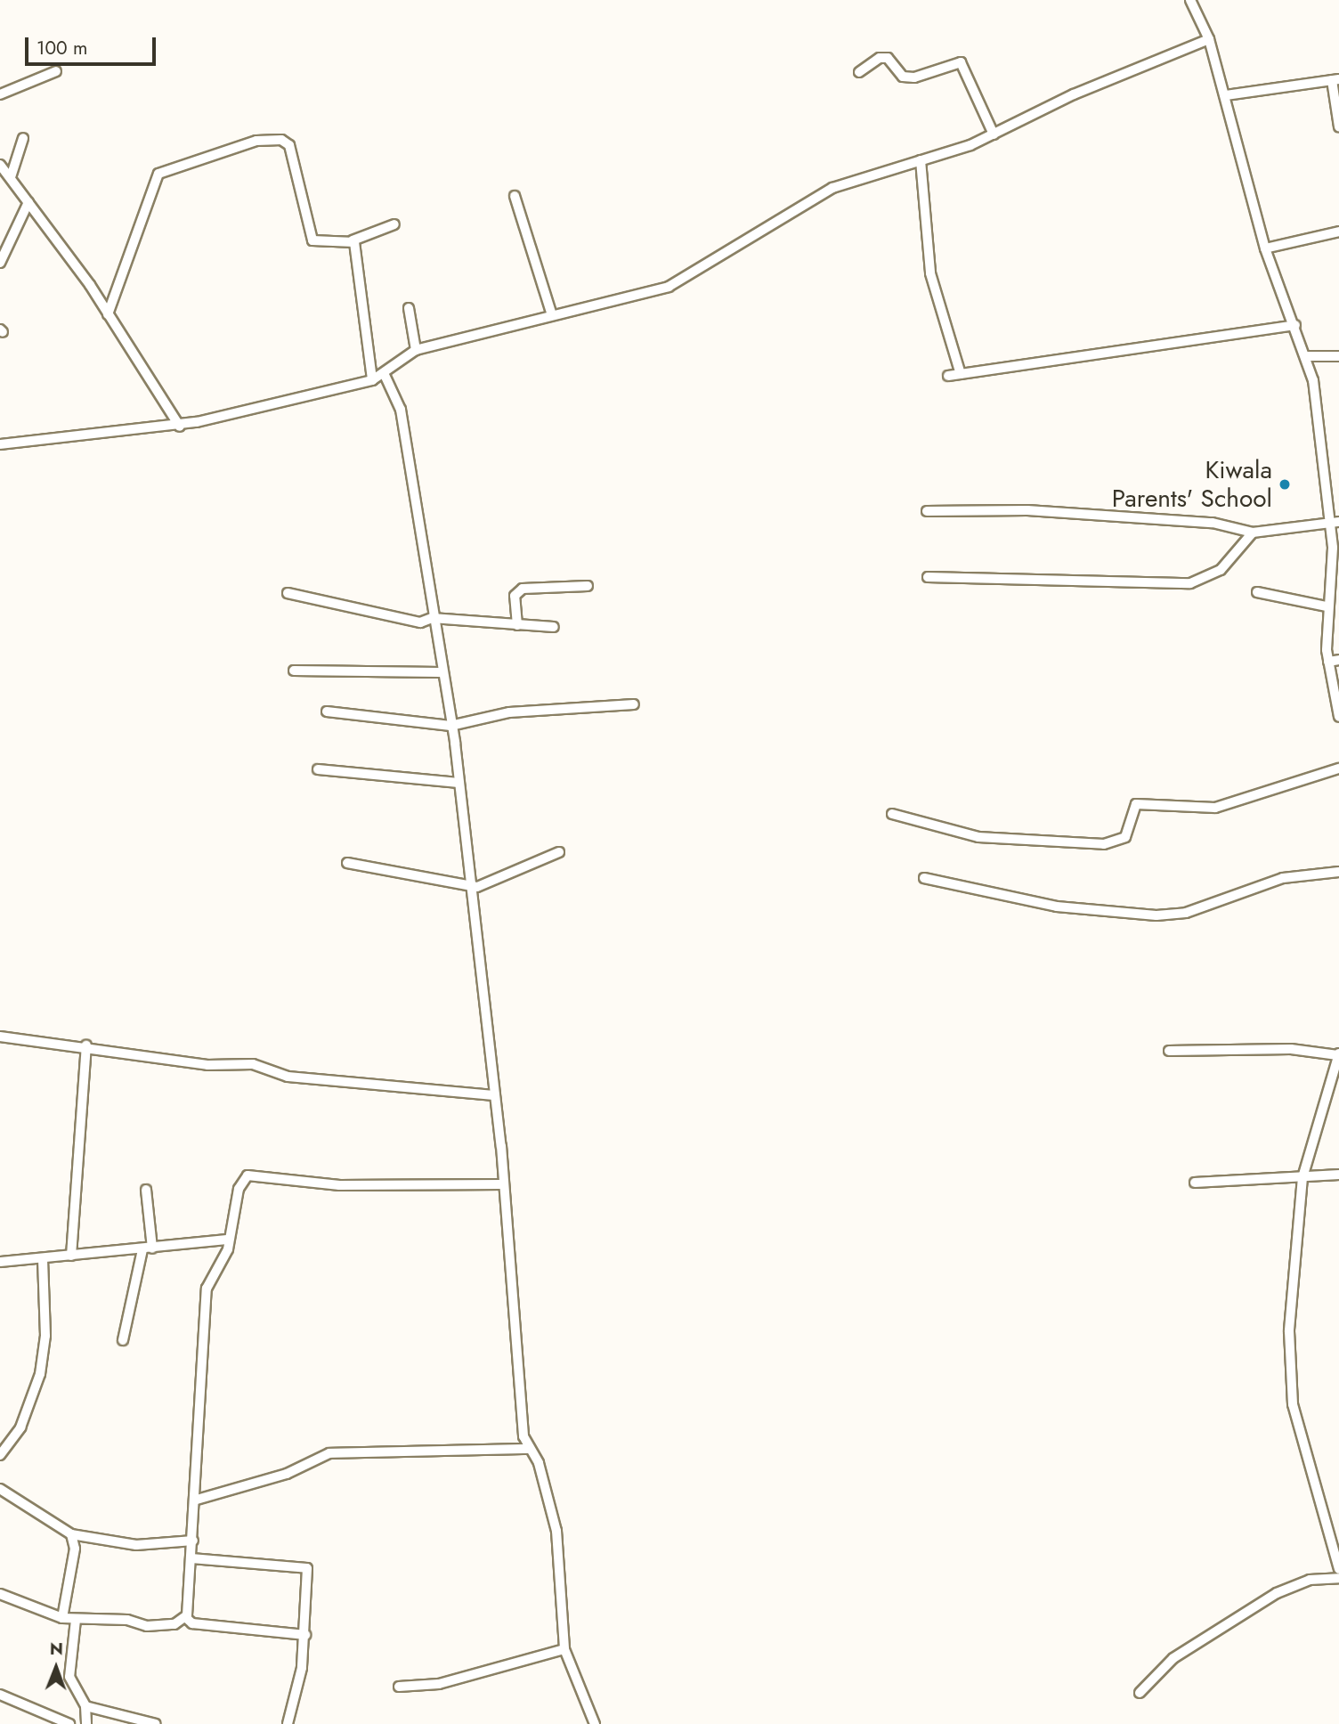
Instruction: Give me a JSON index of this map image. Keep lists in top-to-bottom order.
{
  "places": ["Kiwala Parents' School"],
  "scale_bar": "100 m",
  "north": "top"
}
